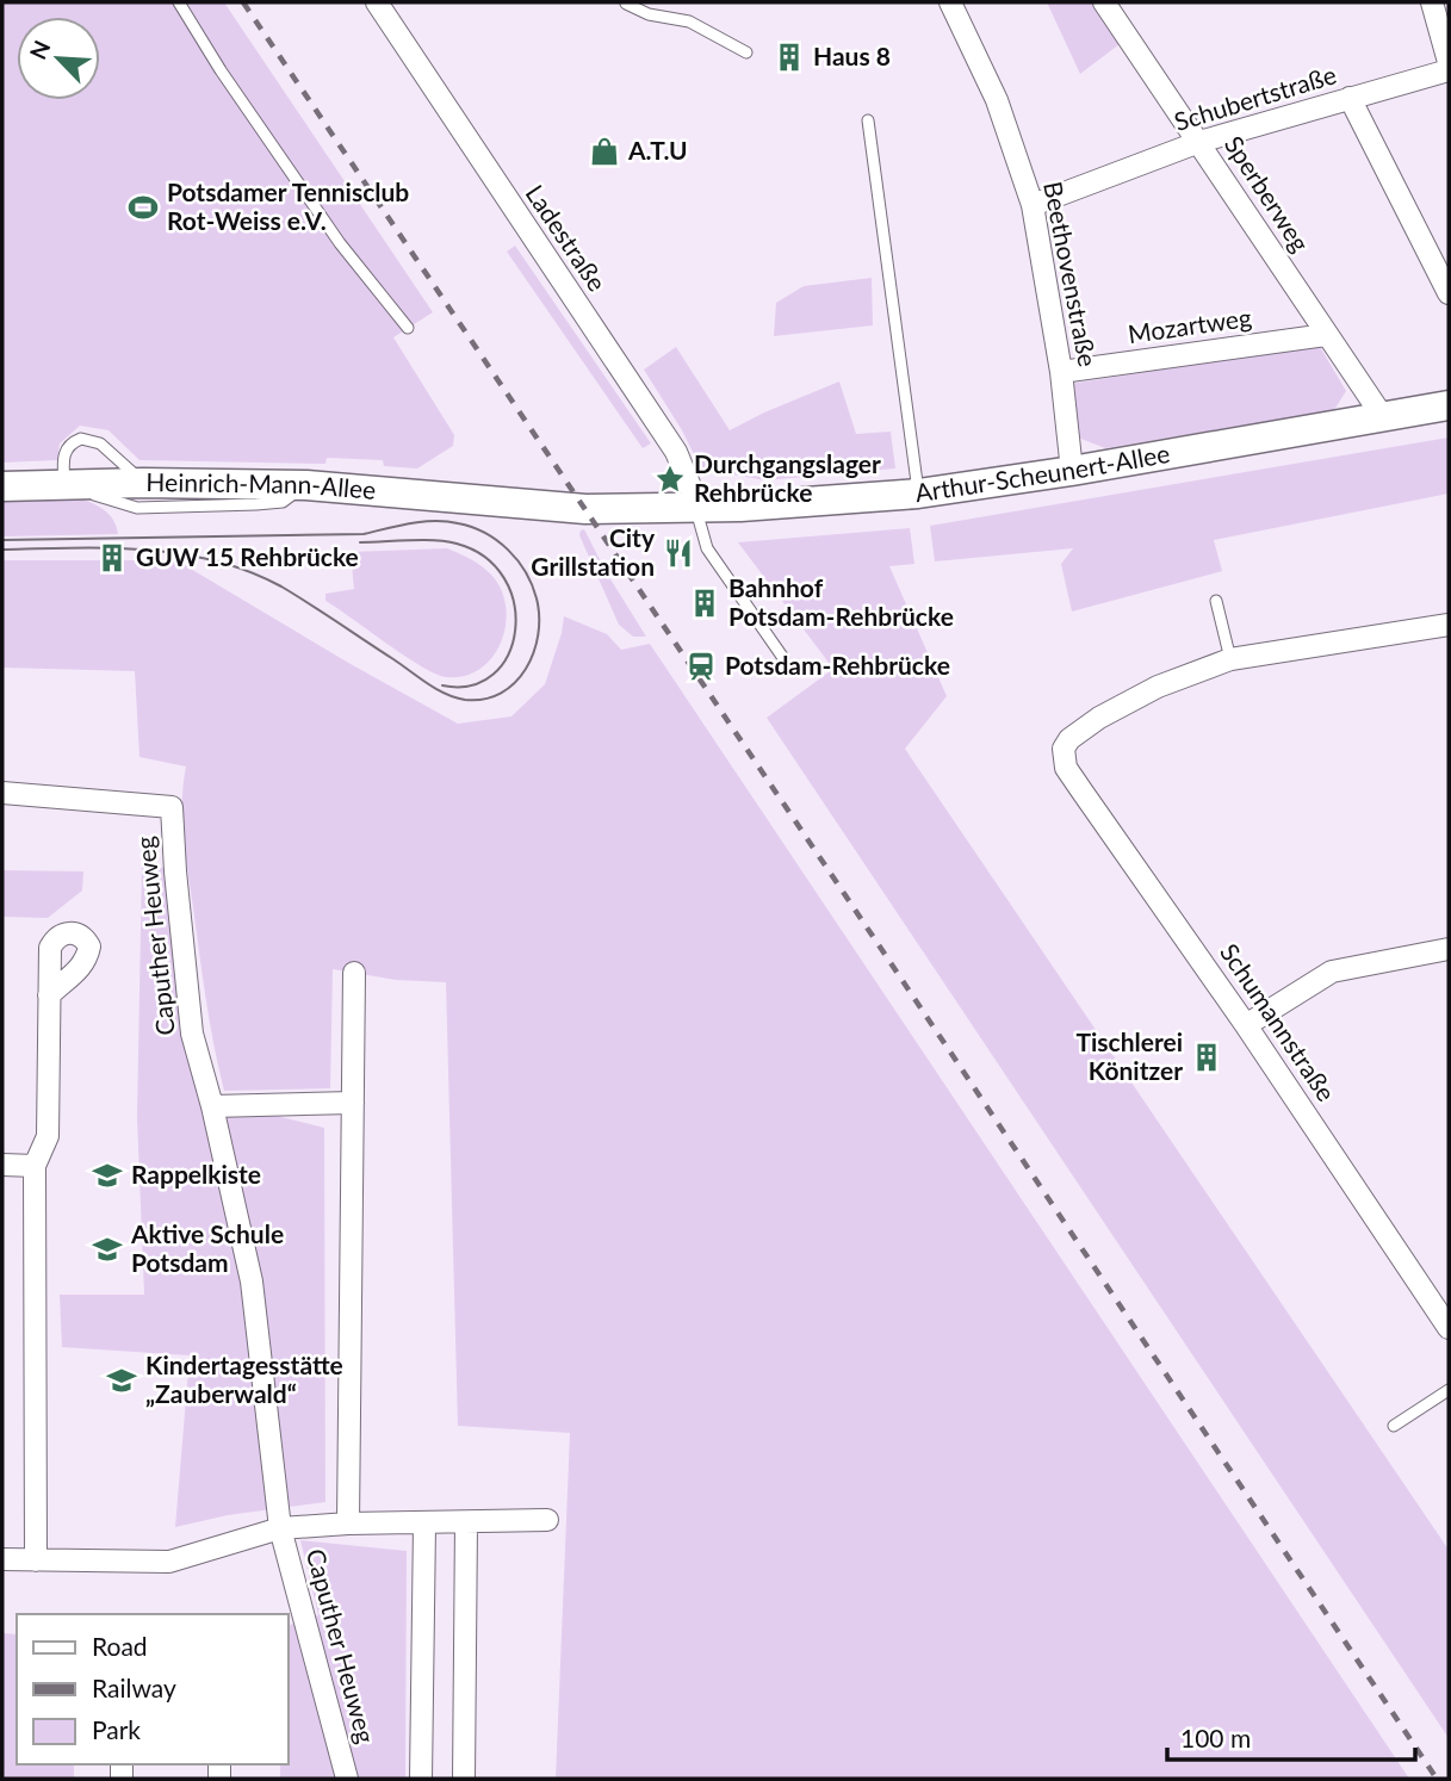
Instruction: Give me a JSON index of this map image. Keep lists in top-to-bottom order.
{
  "streets": {
    "main road": ["Arthur-Scheunert-Allee", "Heinrich-Mann-Allee"],
    "street": [
      "Schubertstraße",
      "Sperberweg",
      "Ladestraße",
      "Beethovenstraße",
      "Mozartweg",
      "Caputher Heuweg",
      "Schumannstraße"
    ]
  },
  "crossings": [
    ["Schubertstraße", "Sperberweg"],
    ["Schubertstraße", "Beethovenstraße"],
    ["Sperberweg", "Mozartweg"],
    ["Sperberweg", "Arthur-Scheunert-Allee"],
    ["Ladestraße", "Arthur-Scheunert-Allee"],
    ["Beethovenstraße", "Mozartweg"],
    ["Beethovenstraße", "Arthur-Scheunert-Allee"],
    ["Arthur-Scheunert-Allee", "Heinrich-Mann-Allee"]
  ],
  "places": {
    "building": [
      "Haus 8",
      "GUW 15 Rehbrücke",
      "Bahnhof Potsdam-Rehbrücke",
      "Tischlerei Könitzer"
    ],
    "shop": ["A.T.U"],
    "sports": ["Potsdamer Tennisclub Rot-Weiss e.V."],
    "place": ["Durchgangslager Rehbrücke"],
    "restaurant": ["City Grillstation"],
    "station": ["Potsdam-Rehbrücke"],
    "school or university": ["Rappelkiste", "Aktive Schule Potsdam", "Kindertagesstätte „Zauberwald“"]
  },
  "legend": ["Road", "Railway", "Park"],
  "scale_bar": "100 m",
  "north": "top left"
}
